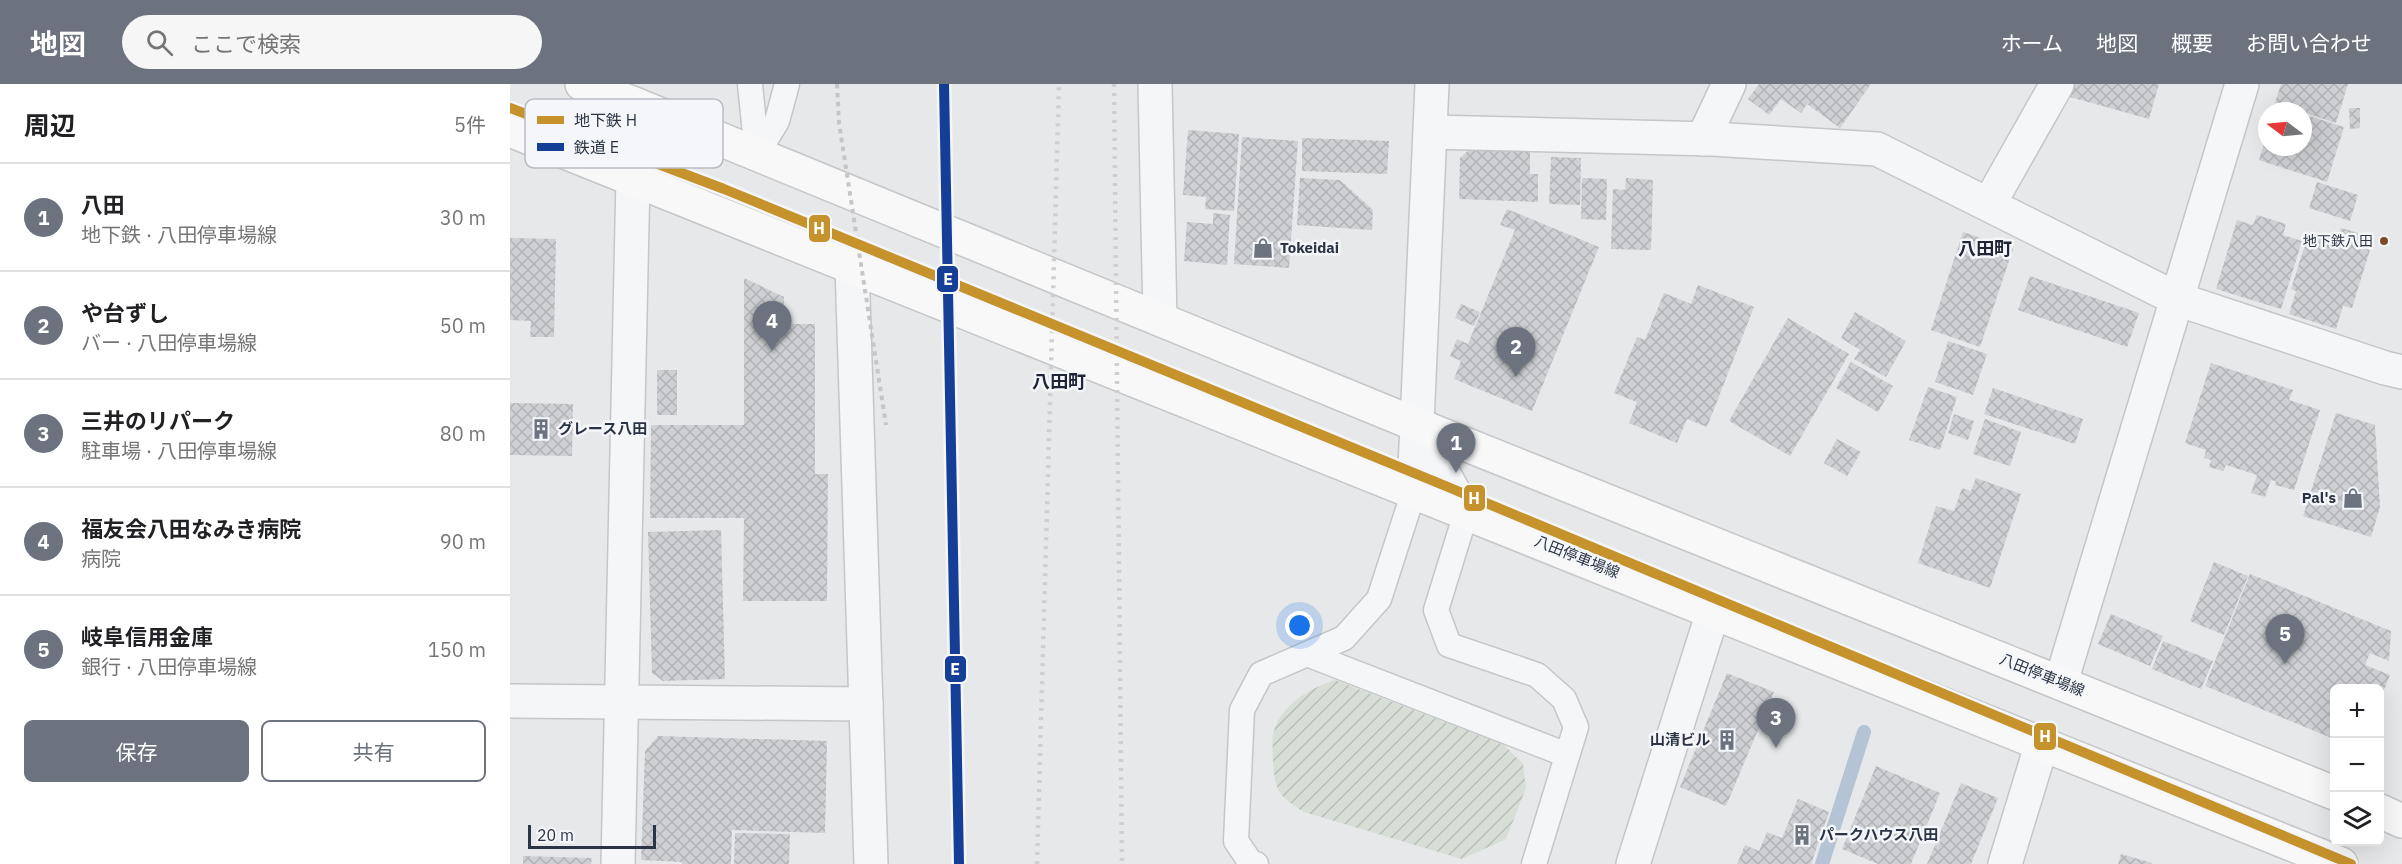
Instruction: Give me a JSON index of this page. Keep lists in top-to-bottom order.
{
  "streets": {
    "main road": ["八田停車場線"]
  },
  "districts": ["八田町", "八田町"],
  "places": {
    "other": ["地下鉄八田"],
    "shop": ["Tokeidai", "Pal's"],
    "building": ["グレース八田", "山清ビル", "パークハウス八田"]
  },
  "lines": ["rail line E", "metro line H"],
  "legend": ["地下鉄 H", "鉄道 E"],
  "scale_bar": "20 m",
  "north": "left",
  "page": {
    "header": "地図",
    "search": "ここで検索",
    "nav": [
      "ホーム",
      "地図",
      "概要",
      "お問い合わせ"
    ],
    "heading": ["周辺", "5件"],
    "list": [
      {
        "mark": "1",
        "name": "八田",
        "note": "地下鉄 · 八田停車場線",
        "value": "30 m"
      },
      {
        "mark": "2",
        "name": "や台ずし",
        "note": "バー · 八田停車場線",
        "value": "50 m"
      },
      {
        "mark": "3",
        "name": "三井のリパーク",
        "note": "駐車場 · 八田停車場線",
        "value": "80 m"
      },
      {
        "mark": "4",
        "name": "福友会八田なみき病院",
        "note": "病院",
        "value": "90 m"
      },
      {
        "mark": "5",
        "name": "岐阜信用金庫",
        "note": "銀行 · 八田停車場線",
        "value": "150 m"
      }
    ],
    "pins": [
      "4",
      "2",
      "1",
      "5",
      "3"
    ],
    "map_buttons": ["+", "−"],
    "buttons": ["保存", "共有"],
    "scale": "20 m"
  }
}
